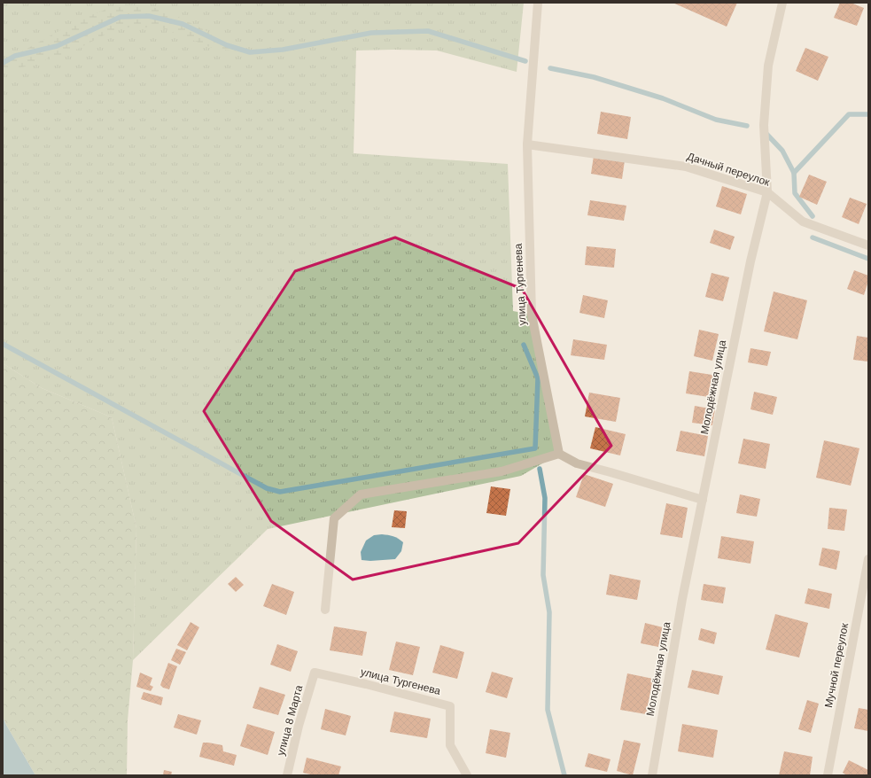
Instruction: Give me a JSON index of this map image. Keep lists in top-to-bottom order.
{
  "streets": {
    "street": [
      "Дачный переулок",
      "улица Тургенева",
      "Молодёжная улица",
      "Мучной переулок",
      "улица 8 Марта"
    ]
  },
  "crossings": [
    ["Дачный переулок", "улица Тургенева"],
    ["Дачный переулок", "Молодёжная улица"],
    ["улица Тургенева", "улица 8 Марта"]
  ]
}
